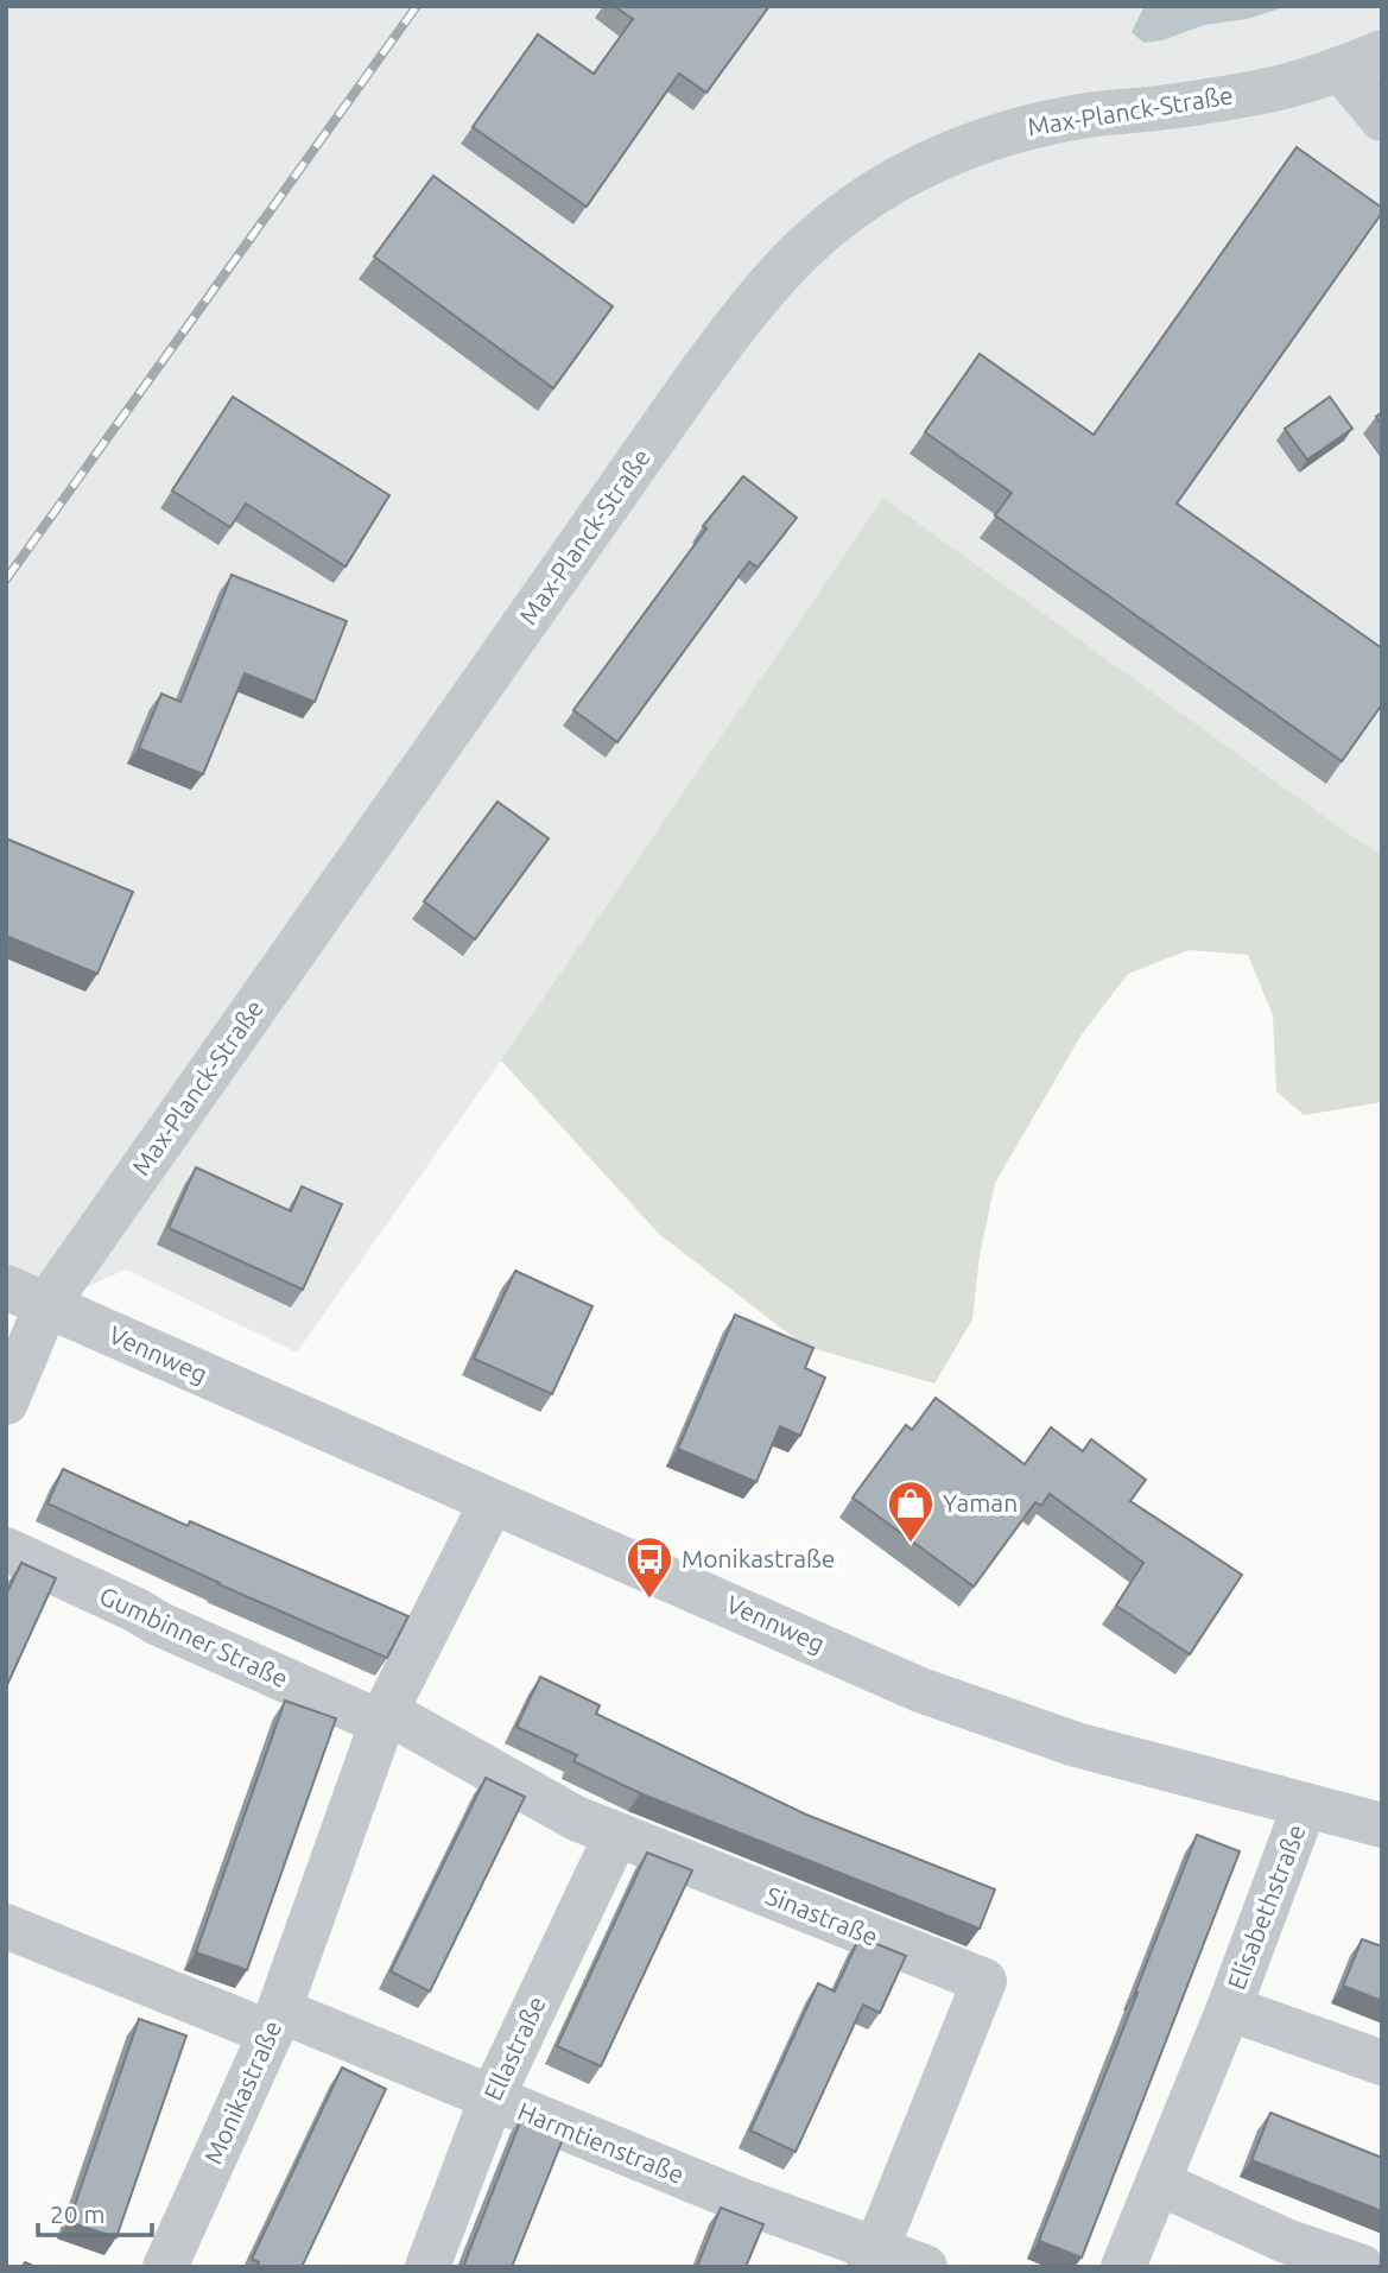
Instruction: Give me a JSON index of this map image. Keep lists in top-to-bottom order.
{
  "streets": {
    "street": [
      "Max-Planck-Straße",
      "Vennweg",
      "Gumbinner Straße",
      "Elisabethstraße",
      "Sinastraße",
      "Ellastraße",
      "Monikastraße",
      "Harmtienstraße"
    ]
  },
  "crossings": [
    ["Max-Planck-Straße", "Vennweg"],
    ["Vennweg", "Elisabethstraße"],
    ["Vennweg", "Monikastraße"],
    ["Gumbinner Straße", "Sinastraße"],
    ["Gumbinner Straße", "Monikastraße"],
    ["Sinastraße", "Ellastraße"],
    ["Sinastraße", "Monikastraße"],
    ["Sinastraße", "Harmtienstraße"],
    ["Ellastraße", "Harmtienstraße"],
    ["Monikastraße", "Harmtienstraße"]
  ],
  "places": {
    "shop": ["Yaman"],
    "bus stop": ["Monikastraße"]
  },
  "scale_bar": "20 m"
}
